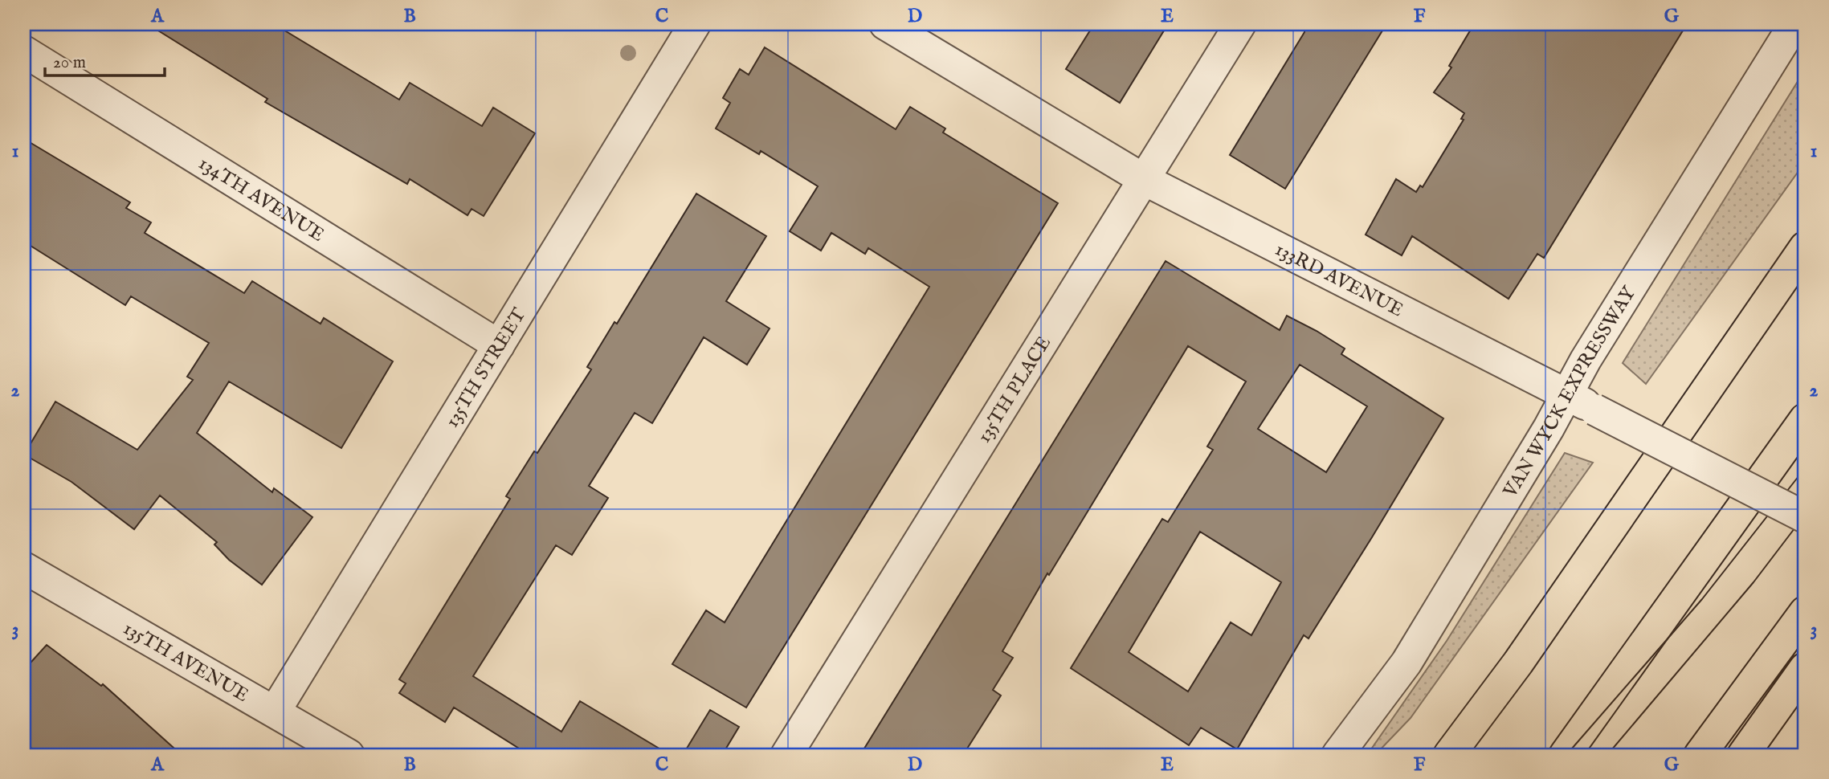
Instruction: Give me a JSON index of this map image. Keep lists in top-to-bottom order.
{
  "streets": {
    "street": [
      "134TH AVENUE",
      "133RD AVENUE",
      "135TH STREET",
      "135TH PLACE",
      "VAN WYCK EXPRESSWAY",
      "135TH AVENUE"
    ]
  },
  "crossings": [
    ["134TH AVENUE", "135TH STREET"],
    ["133RD AVENUE", "135TH PLACE"],
    ["133RD AVENUE", "VAN WYCK EXPRESSWAY"],
    ["135TH STREET", "135TH AVENUE"]
  ],
  "scale_bar": "20 m",
  "grid": {
    "columns": [
      "A",
      "B",
      "C",
      "D",
      "E",
      "F",
      "G"
    ],
    "rows": ["1", "2", "3"]
  }
}
